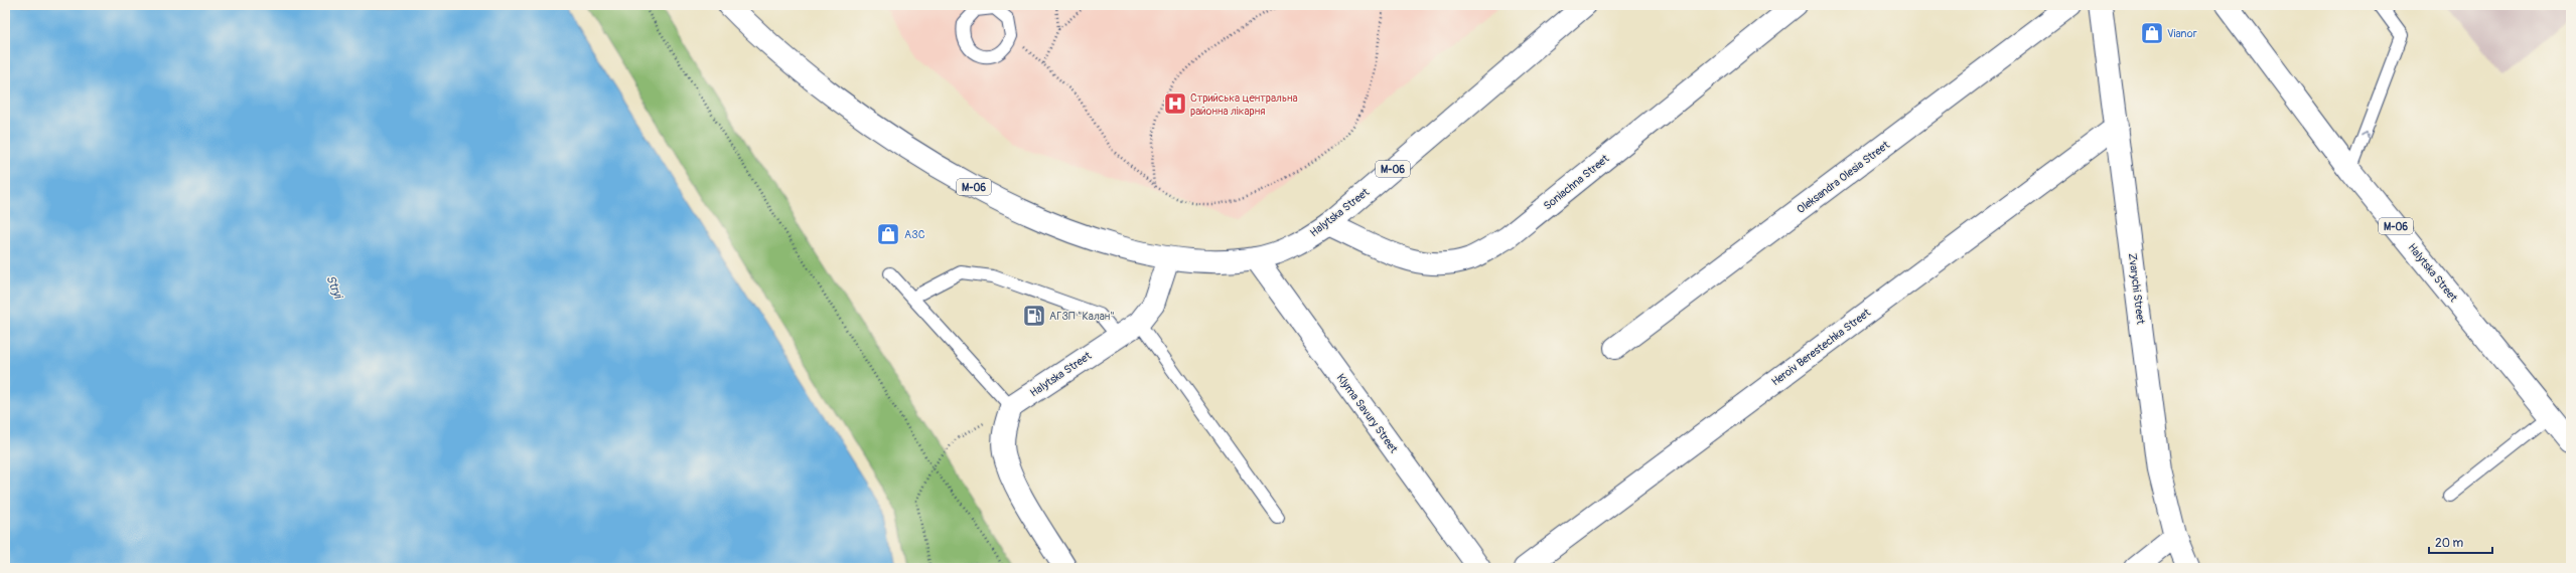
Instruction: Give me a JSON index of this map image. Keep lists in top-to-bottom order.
{
  "streets": {
    "main road": [
      "М-06",
      "Oleksandra Olesia Street",
      "Soniachna Street",
      "Halytska Street",
      "Zvarychi Street",
      "Heroiv Berestechka Street",
      "Klyma Savury Street"
    ]
  },
  "crossings": [
    ["М-06", "Halytska Street"],
    ["Soniachna Street", "Halytska Street"],
    ["Halytska Street", "Klyma Savury Street"],
    ["Zvarychi Street", "Heroiv Berestechka Street"]
  ],
  "water": ["Stryi"],
  "places": {
    "shop": ["Vianor", "АЗС"],
    "hospital": ["Стрийська центральна районна лікарня"],
    "fuel station": ["АГЗП \"Калан\""]
  },
  "scale_bar": "20 m"
}
